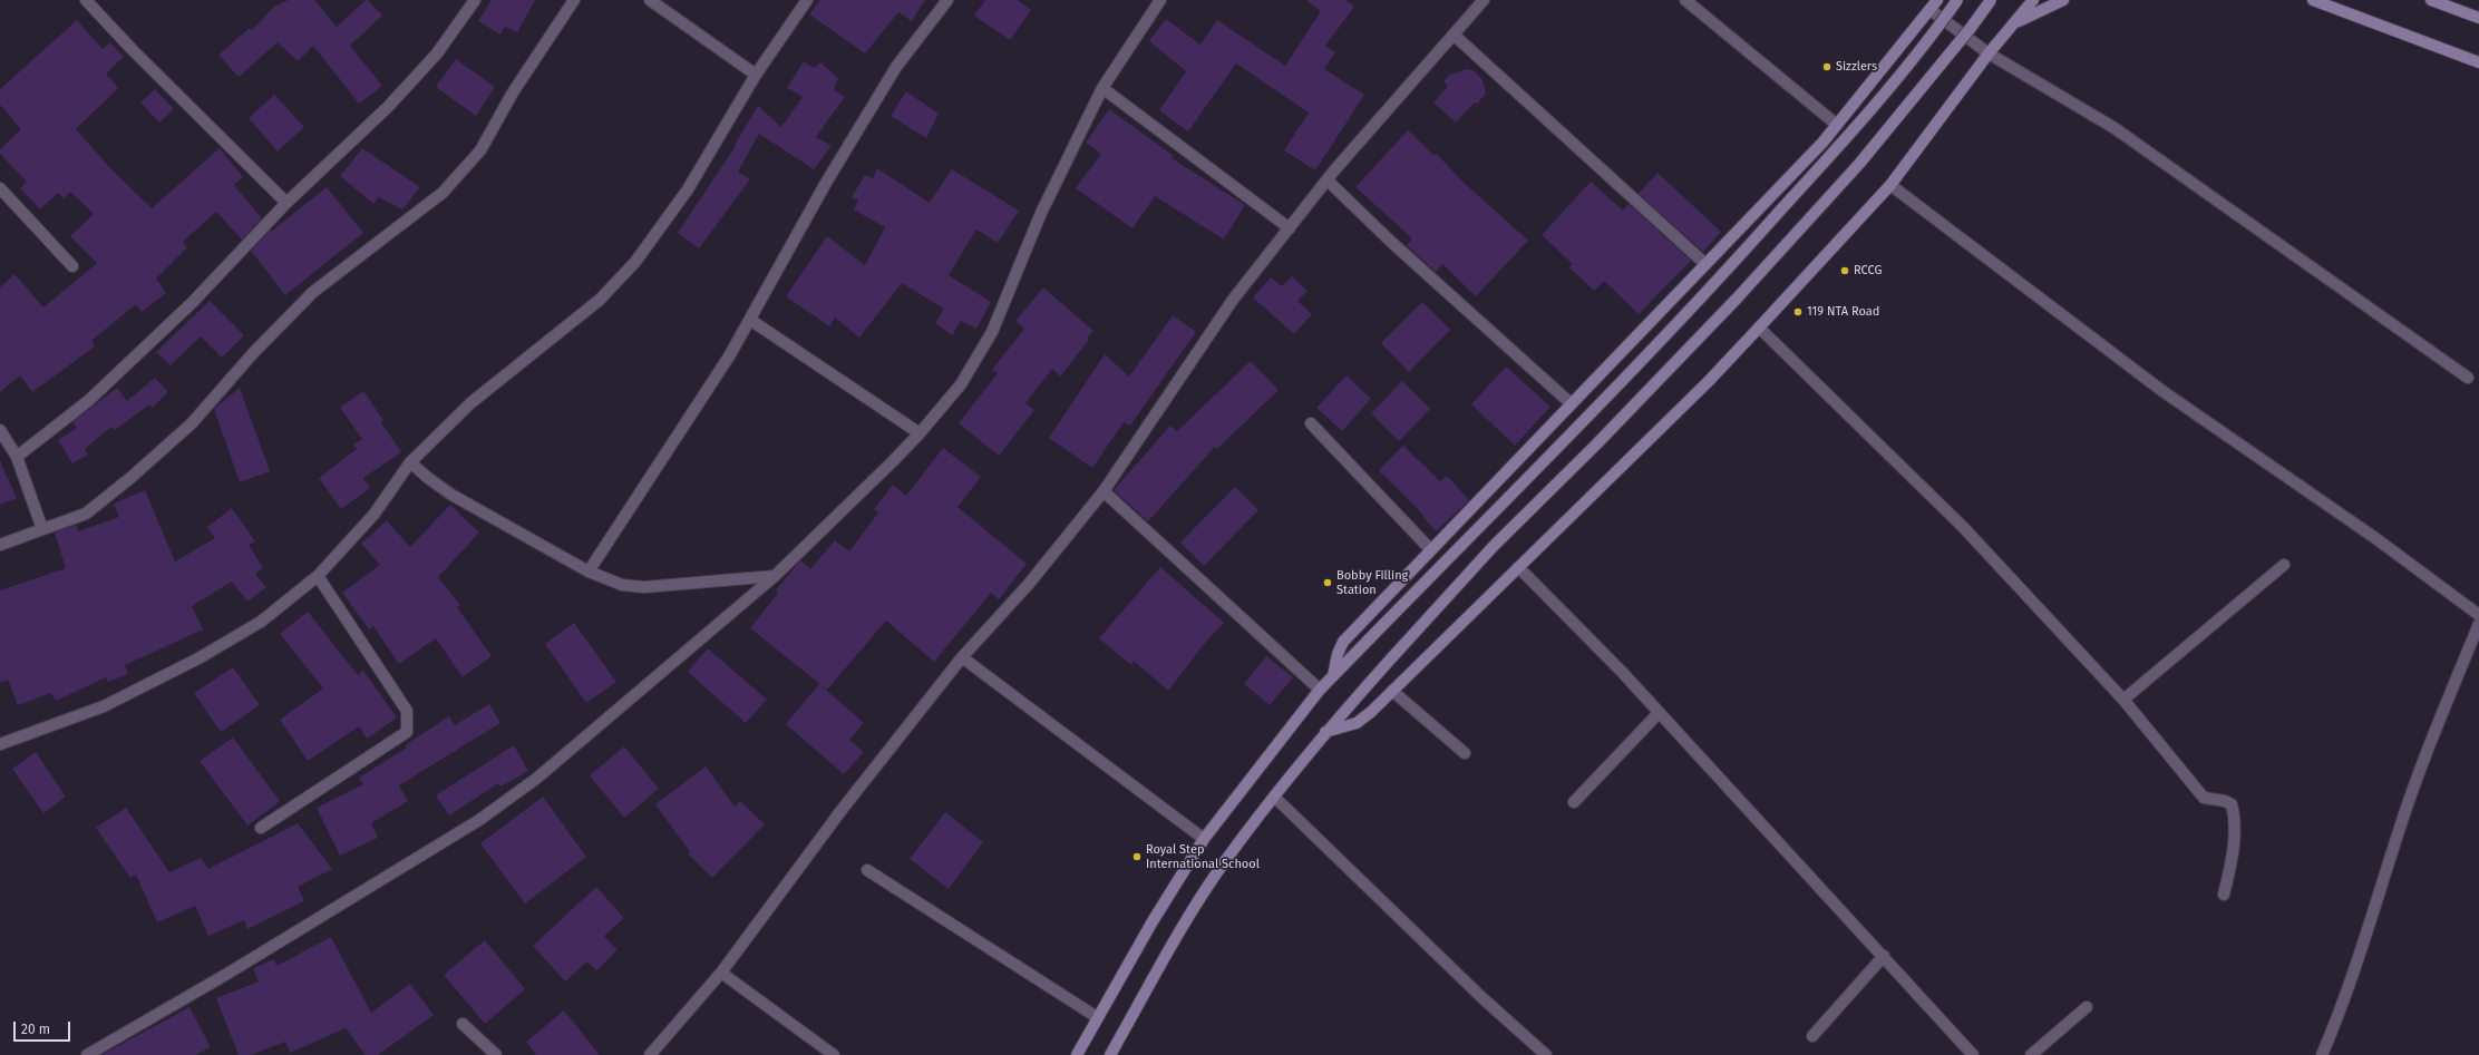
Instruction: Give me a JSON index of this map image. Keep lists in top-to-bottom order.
{
  "places": [
    "Sizzlers",
    "RCCG",
    "119 NTA Road",
    "Bobby Filling Station",
    "Royal Step International School"
  ],
  "scale_bar": "20 m"
}
